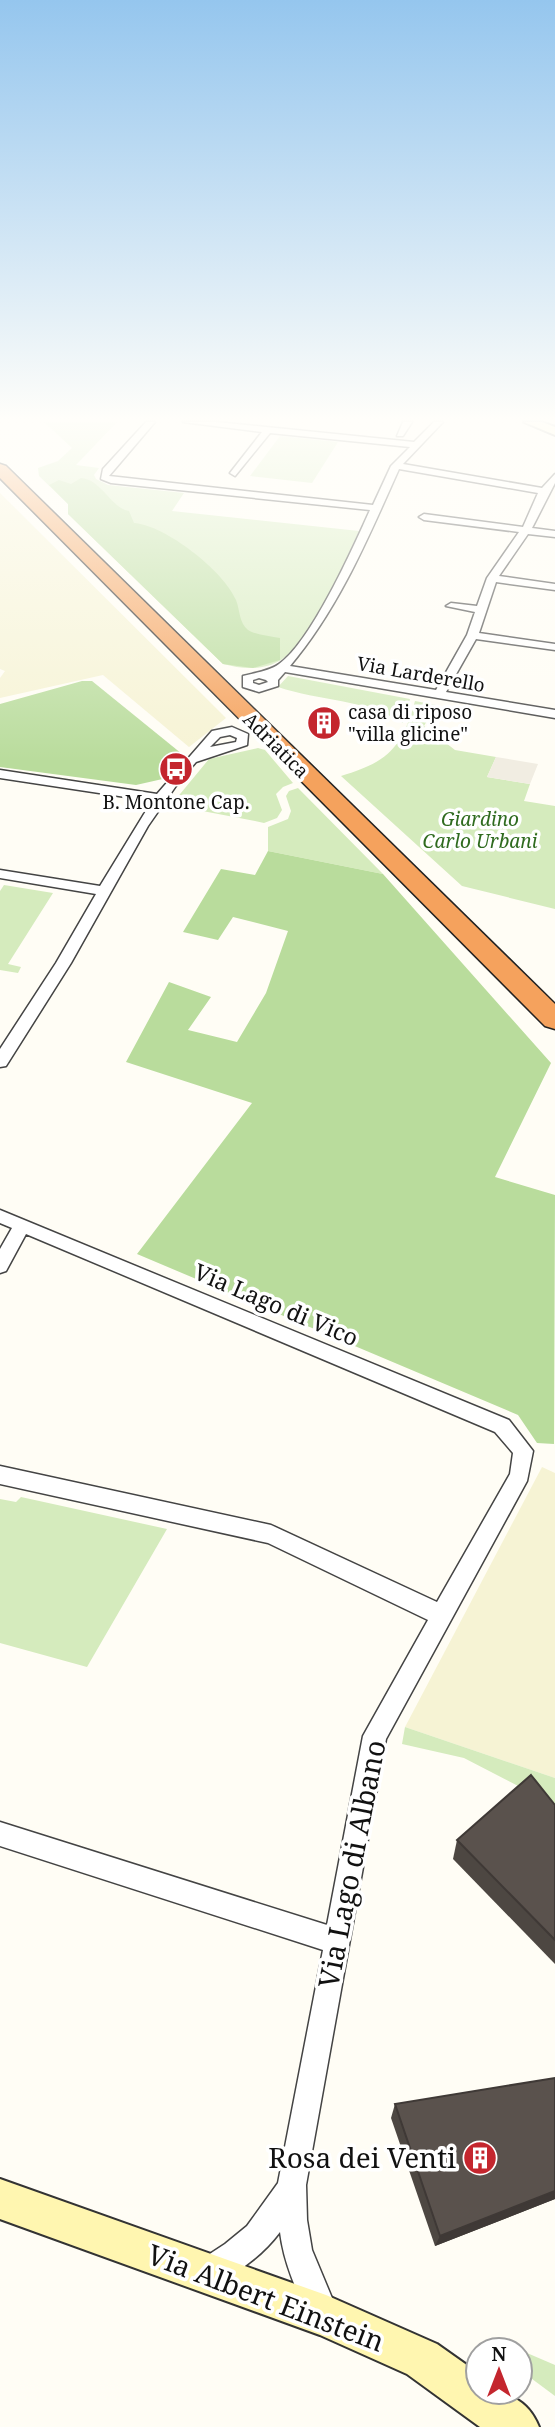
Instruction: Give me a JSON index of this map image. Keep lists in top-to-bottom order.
{
  "streets": {
    "highway": ["Adriatica"],
    "street": [
      "Via Larderello",
      "Via Lago di Vico",
      "Via Lago di Albano",
      "Via Albert Einstein"
    ]
  },
  "crossings": [
    ["Via Lago di Vico", "Via Lago di Albano"],
    ["Via Lago di Albano", "Via Albert Einstein"]
  ],
  "parks": ["Giardino Carlo Urbani"],
  "places": {
    "building": ["casa di riposo \"villa glicine\"", "Rosa dei Venti"],
    "bus stop": ["B. Montone Cap."]
  },
  "north": "top"
}
